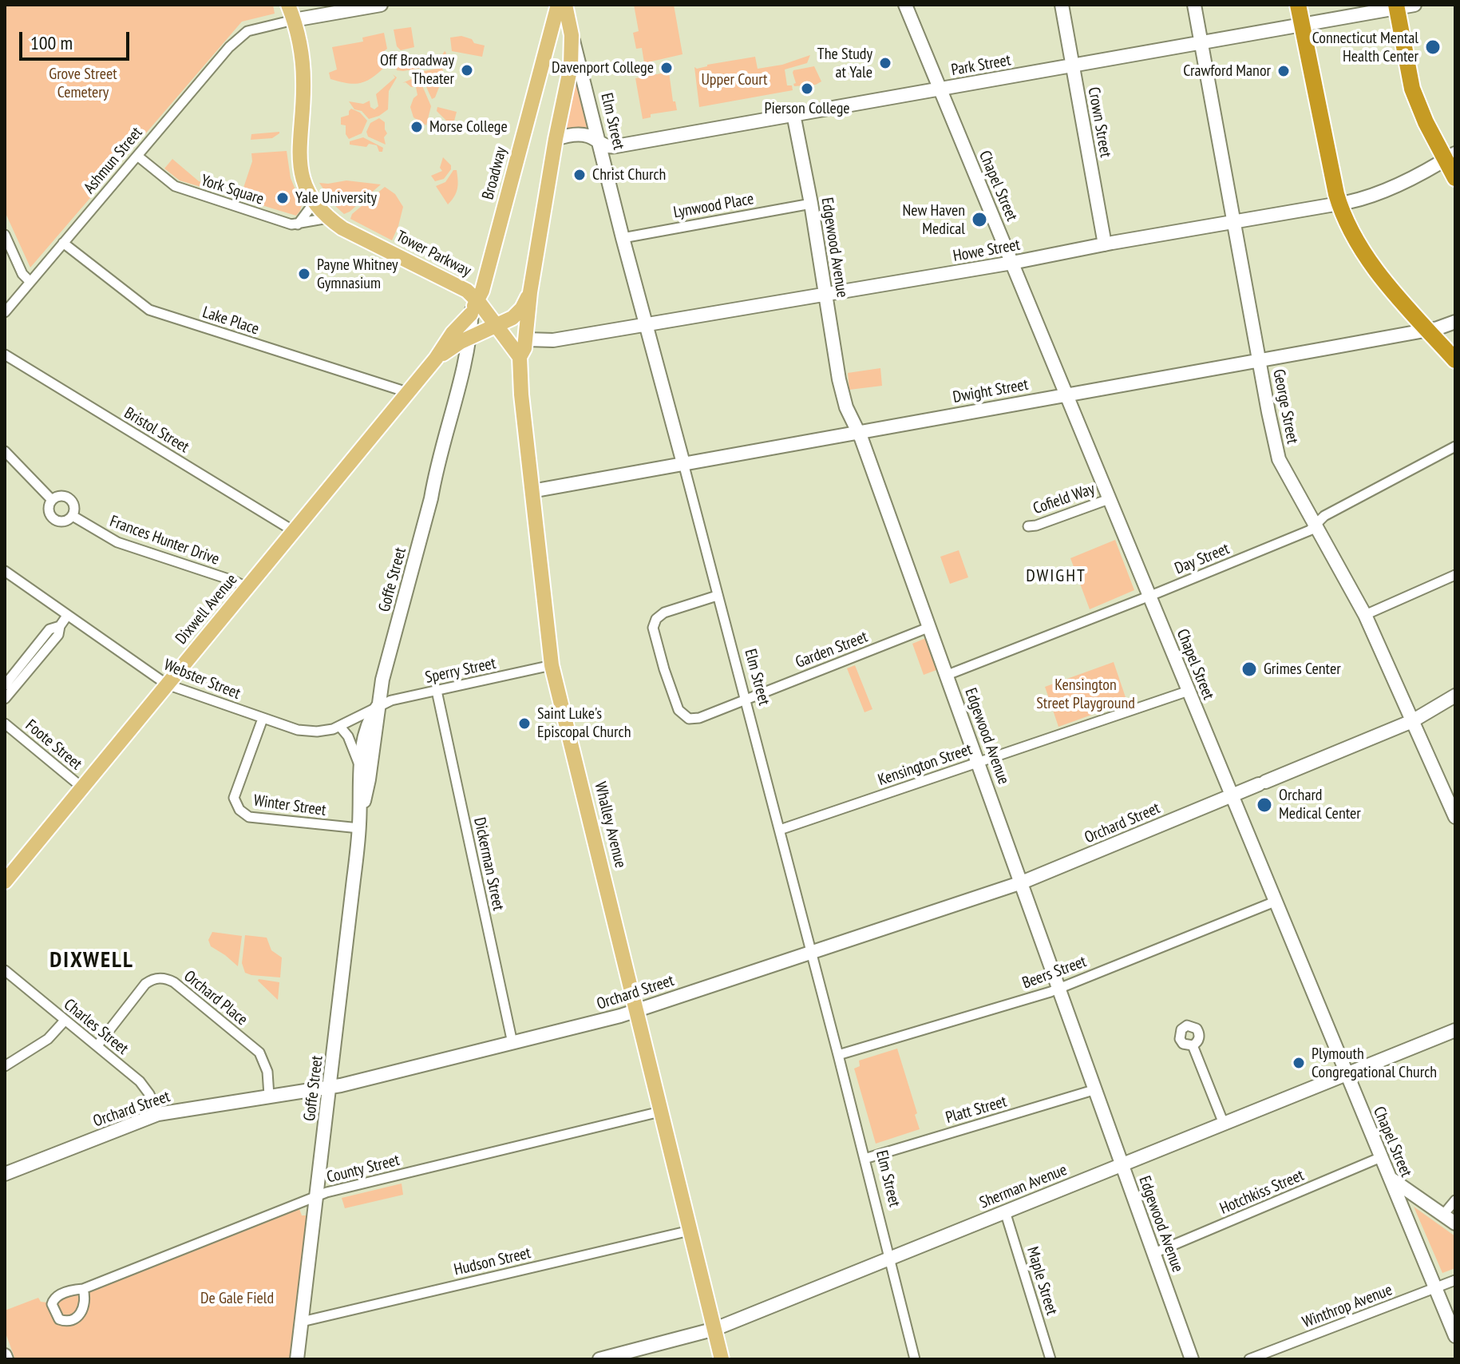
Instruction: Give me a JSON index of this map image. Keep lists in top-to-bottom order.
{
  "streets": {
    "main road": [
      "Park Street",
      "Elm Street",
      "Crown Street",
      "Broadway",
      "Chapel Street",
      "Edgewood Avenue",
      "Howe Street",
      "Tower Parkway",
      "Dwight Street",
      "George Street",
      "Goffe Street",
      "Dixwell Avenue",
      "Orchard Street",
      "Whalley Avenue",
      "Sherman Avenue"
    ],
    "street": [
      "Ashmun Street",
      "York Square",
      "Lynwood Place",
      "Lake Place",
      "Bristol Street",
      "Cofield Way",
      "Frances Hunter Drive",
      "Day Street",
      "Garden Street",
      "Sperry Street",
      "Webster Street",
      "Foote Street",
      "Kensington Street",
      "Winter Street",
      "Dickerman Street",
      "Beers Street",
      "Orchard Place",
      "Charles Street",
      "Platt Street",
      "County Street",
      "Hotchkiss Street",
      "Hudson Street",
      "Maple Street",
      "Winthrop Avenue"
    ]
  },
  "crossings": [
    ["Park Street", "Elm Street"],
    ["Park Street", "Crown Street"],
    ["Park Street", "Chapel Street"],
    ["Park Street", "Edgewood Avenue"],
    ["Park Street", "George Street"],
    ["Elm Street", "Lynwood Place"],
    ["Elm Street", "Howe Street"],
    ["Elm Street", "Dwight Street"],
    ["Elm Street", "Garden Street"],
    ["Elm Street", "Kensington Street"],
    ["Elm Street", "Orchard Street"],
    ["Elm Street", "Beers Street"],
    ["Elm Street", "Platt Street"],
    ["Elm Street", "Sherman Avenue"],
    ["Crown Street", "Howe Street"],
    ["Ashmun Street", "York Square"],
    ["Ashmun Street", "Tower Parkway"],
    ["Ashmun Street", "Lake Place"],
    ["Broadway", "Tower Parkway"],
    ["Broadway", "Goffe Street"],
    ["Broadway", "Dixwell Avenue"],
    ["Chapel Street", "Howe Street"],
    ["Chapel Street", "Dwight Street"],
    ["Chapel Street", "Cofield Way"],
    ["Chapel Street", "Day Street"],
    ["Chapel Street", "Kensington Street"],
    ["Chapel Street", "Orchard Street"],
    ["Chapel Street", "Beers Street"],
    ["Chapel Street", "Sherman Avenue"],
    ["Chapel Street", "Hotchkiss Street"],
    ["Chapel Street", "Winthrop Avenue"],
    ["York Square", "Tower Parkway"],
    ["Lynwood Place", "Edgewood Avenue"],
    ["Edgewood Avenue", "Howe Street"],
    ["Edgewood Avenue", "Dwight Street"],
    ["Edgewood Avenue", "Day Street"],
    ["Edgewood Avenue", "Garden Street"],
    ["Edgewood Avenue", "Kensington Street"],
    ["Edgewood Avenue", "Orchard Street"],
    ["Edgewood Avenue", "Beers Street"],
    ["Edgewood Avenue", "Platt Street"],
    ["Edgewood Avenue", "Sherman Avenue"],
    ["Edgewood Avenue", "Hotchkiss Street"],
    ["Howe Street", "George Street"],
    ["Howe Street", "Whalley Avenue"],
    ["Tower Parkway", "Goffe Street"],
    ["Tower Parkway", "Dixwell Avenue"],
    ["Tower Parkway", "Whalley Avenue"],
    ["Lake Place", "Dixwell Avenue"],
    ["Dwight Street", "George Street"],
    ["Dwight Street", "Whalley Avenue"],
    ["George Street", "Day Street"],
    ["George Street", "Orchard Street"],
    ["Bristol Street", "Dixwell Avenue"],
    ["Frances Hunter Drive", "Dixwell Avenue"],
    ["Goffe Street", "Dixwell Avenue"],
    ["Goffe Street", "Sperry Street"],
    ["Goffe Street", "Webster Street"],
    ["Goffe Street", "Winter Street"],
    ["Goffe Street", "Orchard Street"],
    ["Goffe Street", "County Street"],
    ["Goffe Street", "Hudson Street"],
    ["Dixwell Avenue", "Webster Street"],
    ["Dixwell Avenue", "Foote Street"],
    ["Dixwell Avenue", "Whalley Avenue"],
    ["Sperry Street", "Webster Street"],
    ["Sperry Street", "Whalley Avenue"],
    ["Sperry Street", "Dickerman Street"],
    ["Webster Street", "Winter Street"],
    ["Orchard Street", "Whalley Avenue"],
    ["Orchard Street", "Dickerman Street"],
    ["Orchard Street", "Orchard Place"],
    ["Orchard Street", "Charles Street"],
    ["Whalley Avenue", "County Street"],
    ["Whalley Avenue", "Sherman Avenue"],
    ["Whalley Avenue", "Hudson Street"],
    ["Orchard Place", "Charles Street"],
    ["Sherman Avenue", "Maple Street"]
  ],
  "districts": ["DWIGHT", "DIXWELL"],
  "parks": [
    "Grove Street Cemetery",
    "Upper Court",
    "Kensington Street Playground",
    "De Gale Field"
  ],
  "places": [
    "Connecticut Mental Health Center",
    "The Study at Yale",
    "Davenport College",
    "Off Broadway Theater",
    "Crawford Manor",
    "Pierson College",
    "Morse College",
    "Christ Church",
    "Yale University",
    "New Haven Medical",
    "Payne Whitney Gymnasium",
    "Grimes Center",
    "Saint Luke's Episcopal Church",
    "Orchard Medical Center",
    "Plymouth Congregational Church"
  ],
  "scale_bar": "100 m"
}
